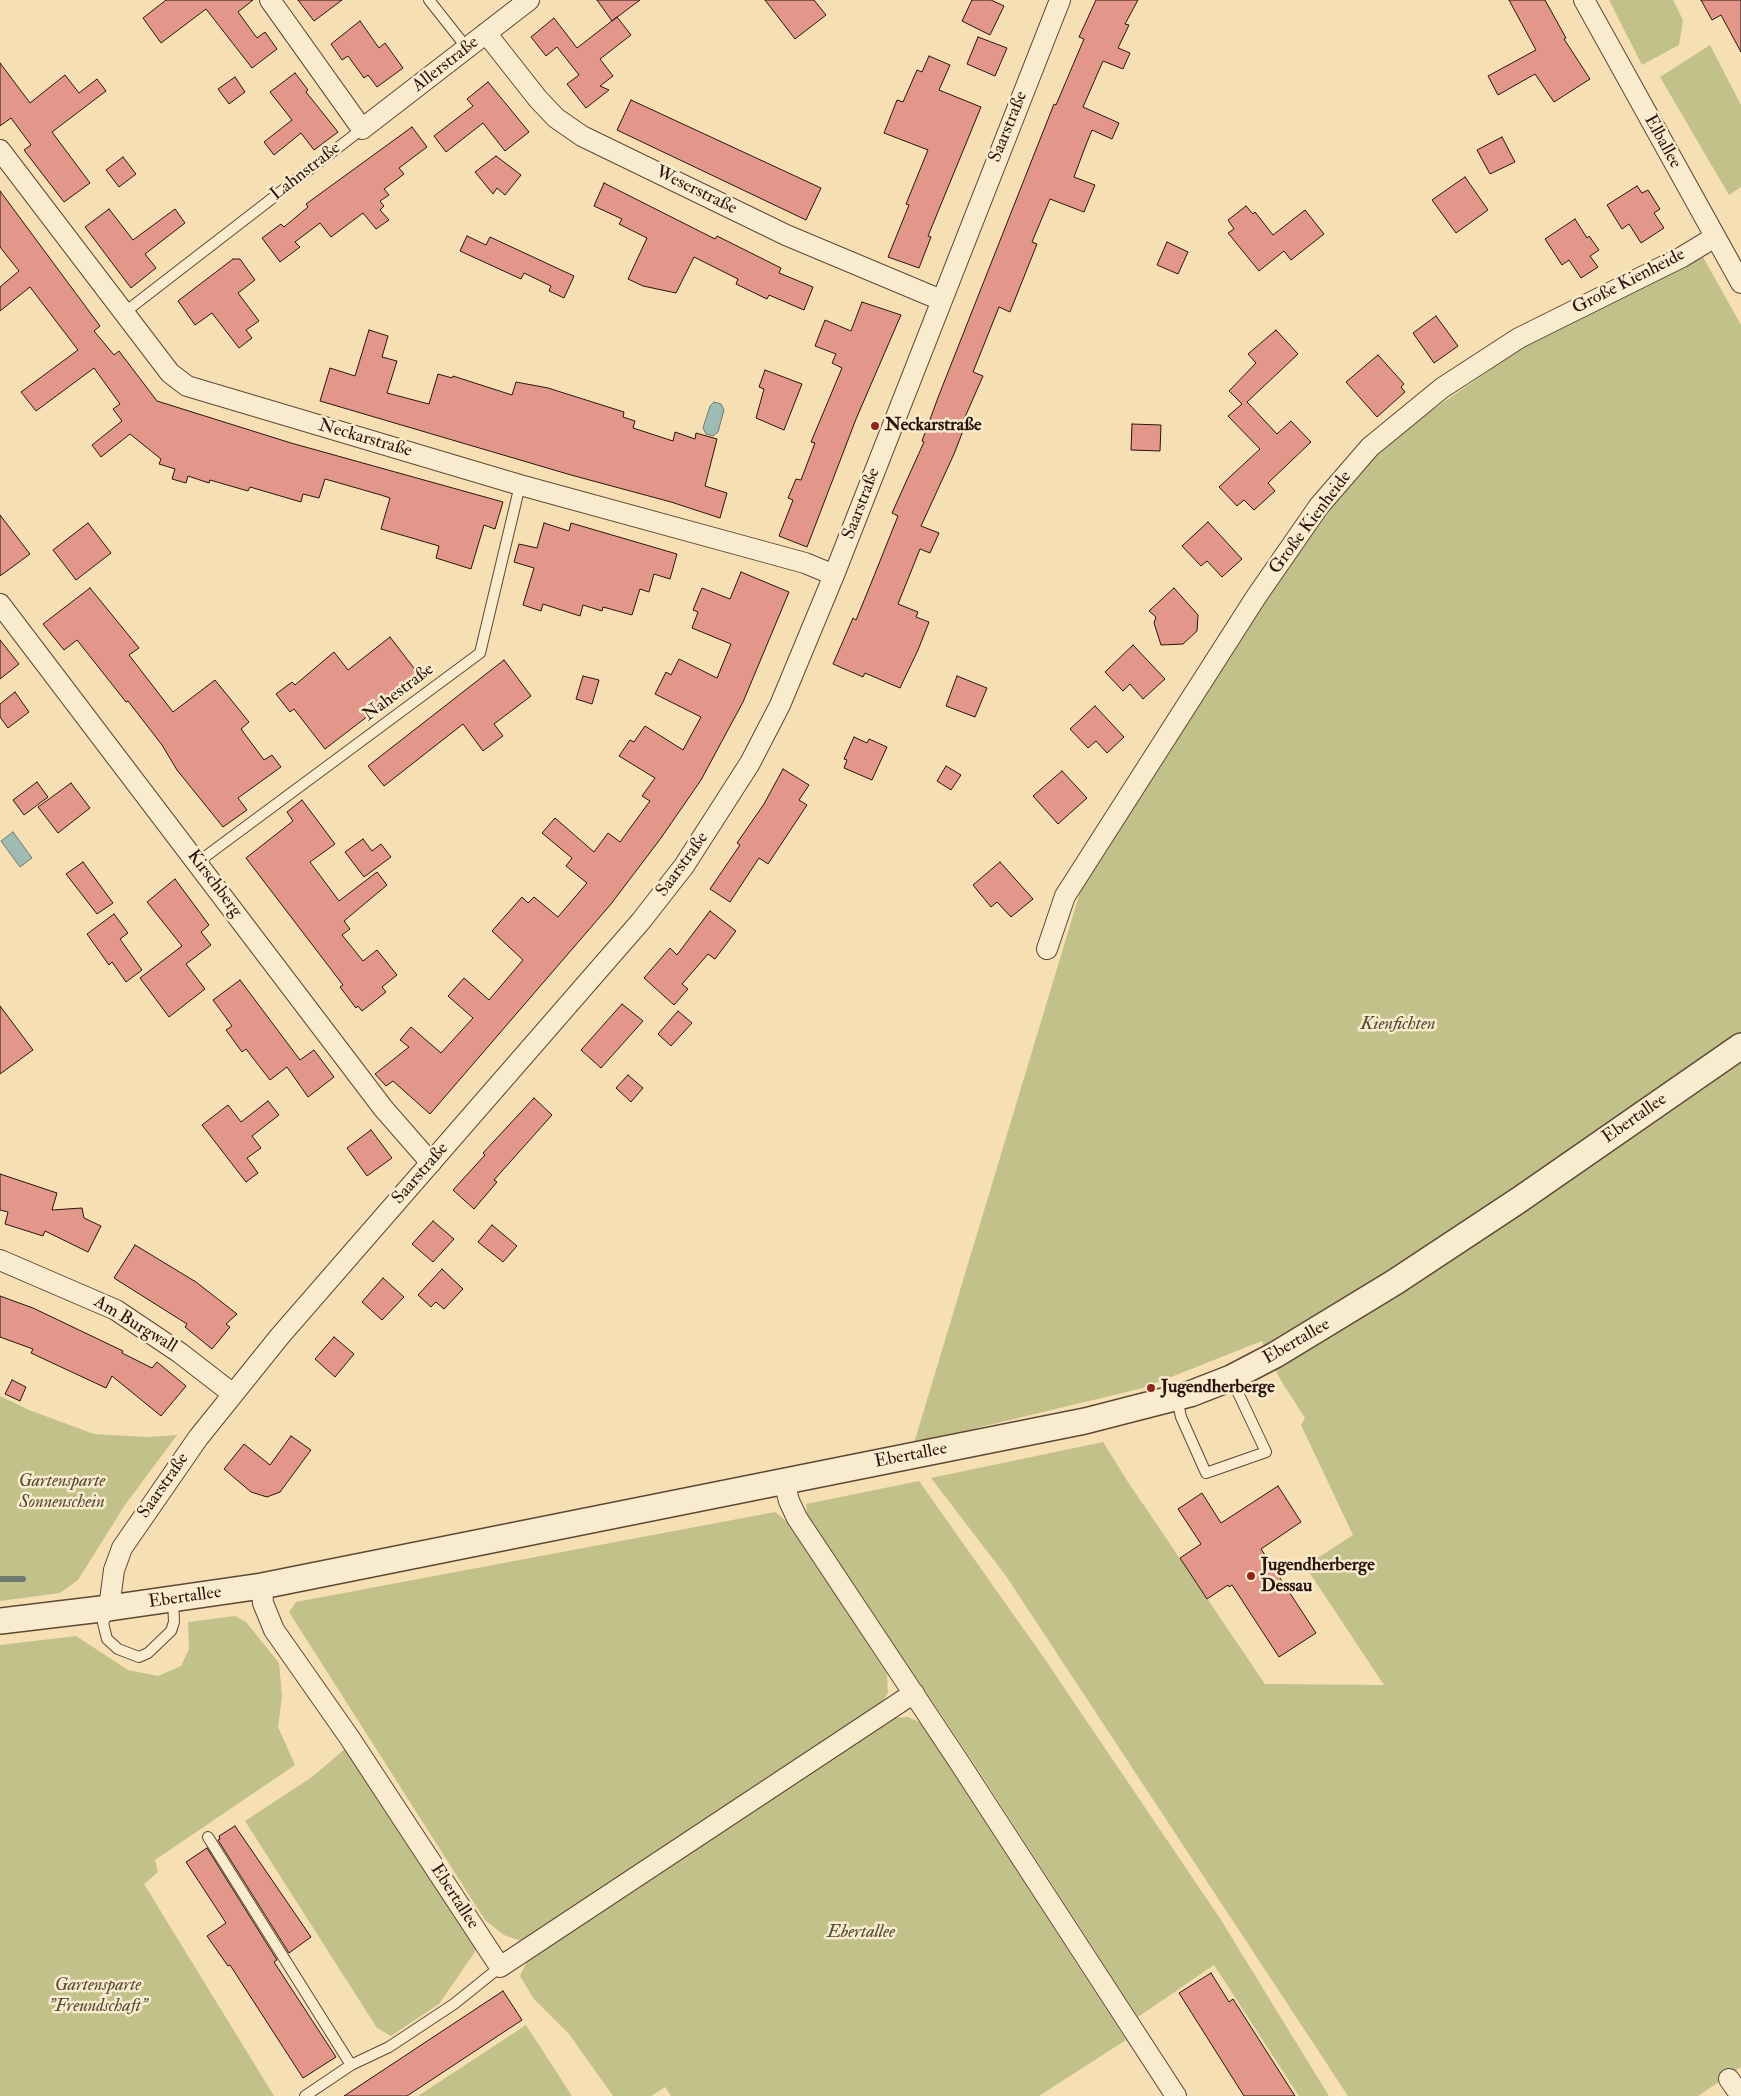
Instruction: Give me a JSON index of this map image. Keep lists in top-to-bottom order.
{
  "streets": {
    "street": [
      "Allerstraße",
      "Saarstraße",
      "Elballee",
      "Weserstraße",
      "Große Kienheide",
      "Neckarstraße",
      "Kirschberg",
      "Ebertallee",
      "Am Burgwall"
    ],
    "lane": ["Lahnstraße", "Nahestraße"]
  },
  "crossings": [
    ["Allerstraße", "Lahnstraße"],
    ["Allerstraße", "Weserstraße"],
    ["Saarstraße", "Weserstraße"],
    ["Saarstraße", "Neckarstraße"],
    ["Saarstraße", "Kirschberg"],
    ["Saarstraße", "Ebertallee"],
    ["Saarstraße", "Am Burgwall"],
    ["Elballee", "Große Kienheide"],
    ["Lahnstraße", "Neckarstraße"],
    ["Neckarstraße", "Nahestraße"],
    ["Nahestraße", "Kirschberg"]
  ],
  "parks": [
    "Kienfichten",
    "Gartensparte Sonnenschein",
    "Ebertallee",
    "Gartensparte \"Freundschaft\""
  ],
  "places": ["Neckarstraße", "Jugendherberge", "Jugendherberge Dessau"]
}
